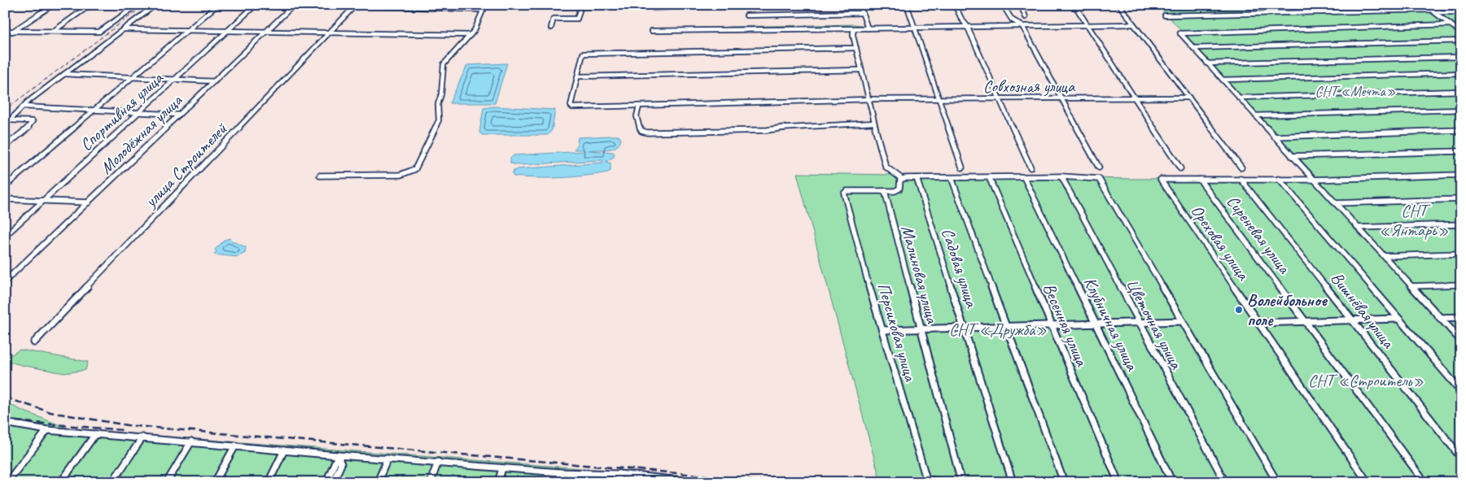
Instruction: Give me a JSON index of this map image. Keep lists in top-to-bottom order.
{
  "streets": {
    "street": [
      "Совхозная улица",
      "Спортивная улица",
      "Молодёжная улица",
      "улица Строителей",
      "Сиреневая улица",
      "Ореховая улица",
      "Садовая улица",
      "Малиновая улица",
      "Вишнёвая улица",
      "Клубничная улица",
      "Цветочная улица",
      "Весенняя улица",
      "Персиковая улица"
    ]
  },
  "crossings": [
    ["Сиреневая улица", "Ореховая улица"],
    ["Малиновая улица", "Персиковая улица"]
  ],
  "parks": [
    "СНТ «Мечта»",
    "СНТ «Янтарь»",
    "СНТ «Дружба»",
    "СНТ «Строитель»"
  ],
  "places": ["Волейбольное поле"]
}
